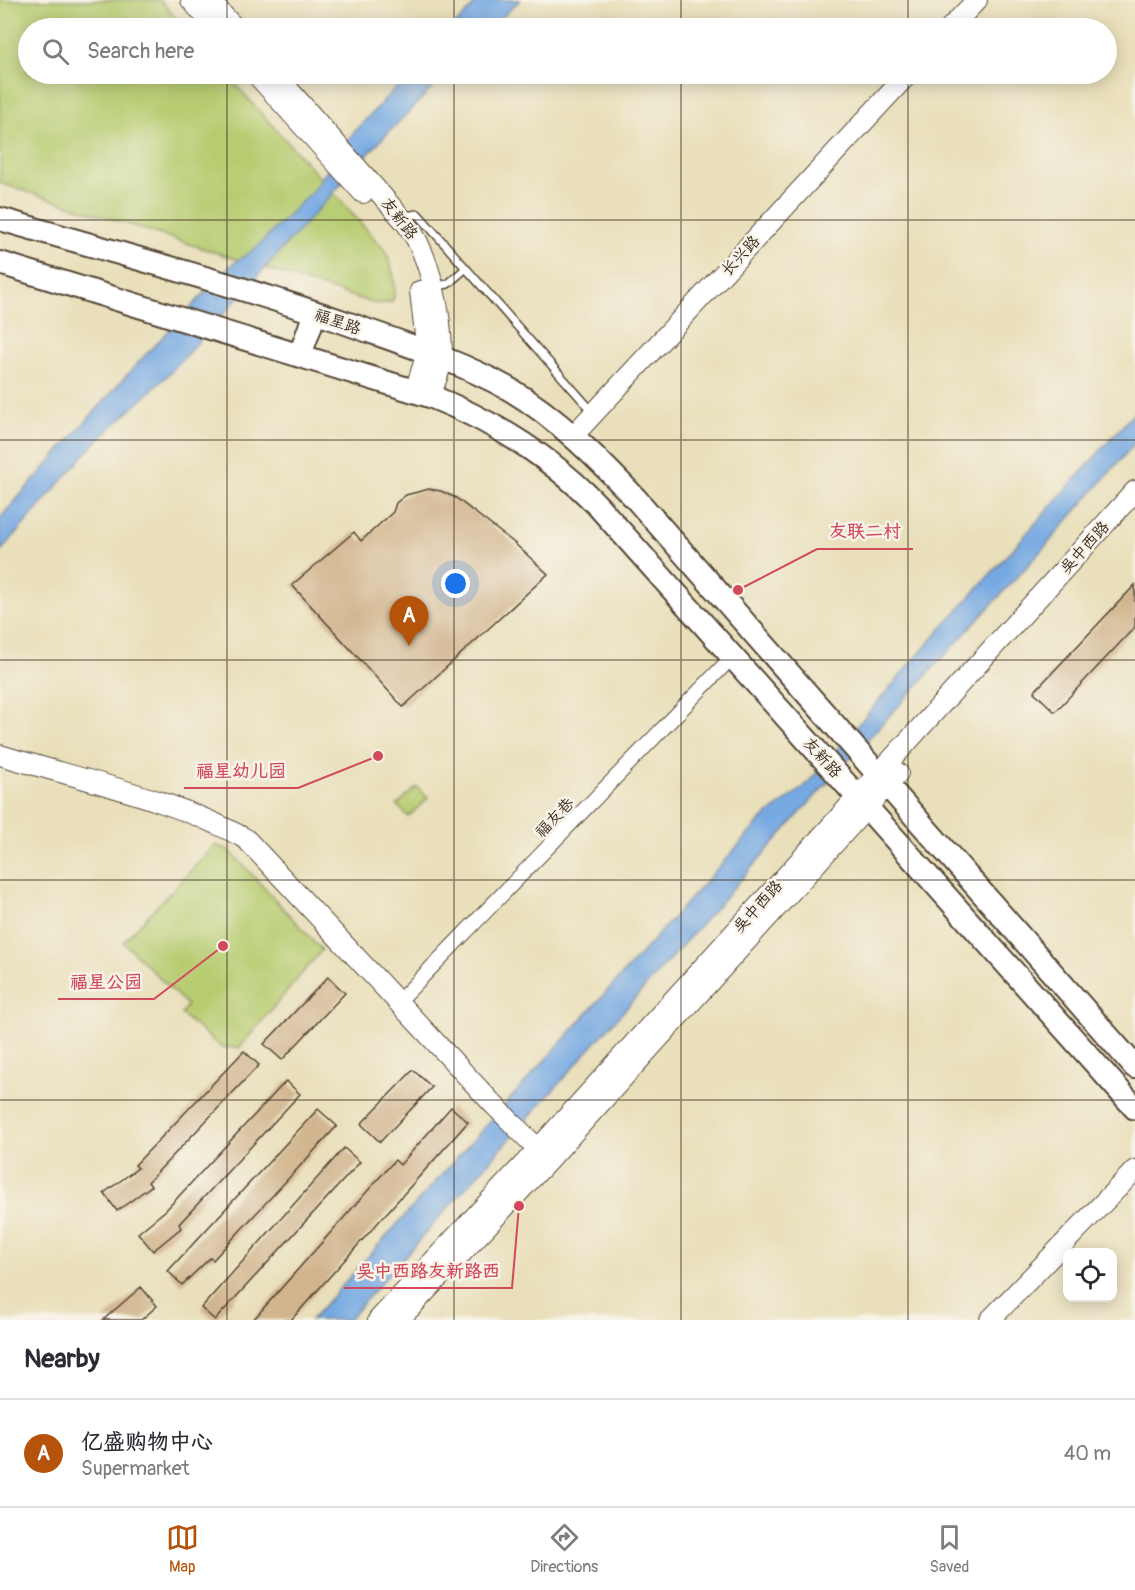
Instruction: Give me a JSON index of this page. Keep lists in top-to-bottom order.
{
  "streets": {
    "main road": [
      "友新路",
      "长兴路",
      "福星路",
      "吴中西路"
    ],
    "street": ["福友巷"]
  },
  "crossings": [
    ["友新路", "福星路"],
    ["友新路", "吴中西路"],
    ["友新路", "福友巷"],
    ["长兴路", "福星路"]
  ],
  "places": [
    "友联二村",
    "福星幼儿园",
    "福星公园",
    "吴中西路友新路西"
  ],
  "page": {
    "search": "Search here",
    "pins": "A",
    "heading": "Nearby",
    "list": [
      {
        "mark": "A",
        "name": "亿盛购物中心",
        "note": "Supermarket",
        "value": "40 m"
      }
    ],
    "nav": ["Map", "Directions", "Saved"]
  }
}
